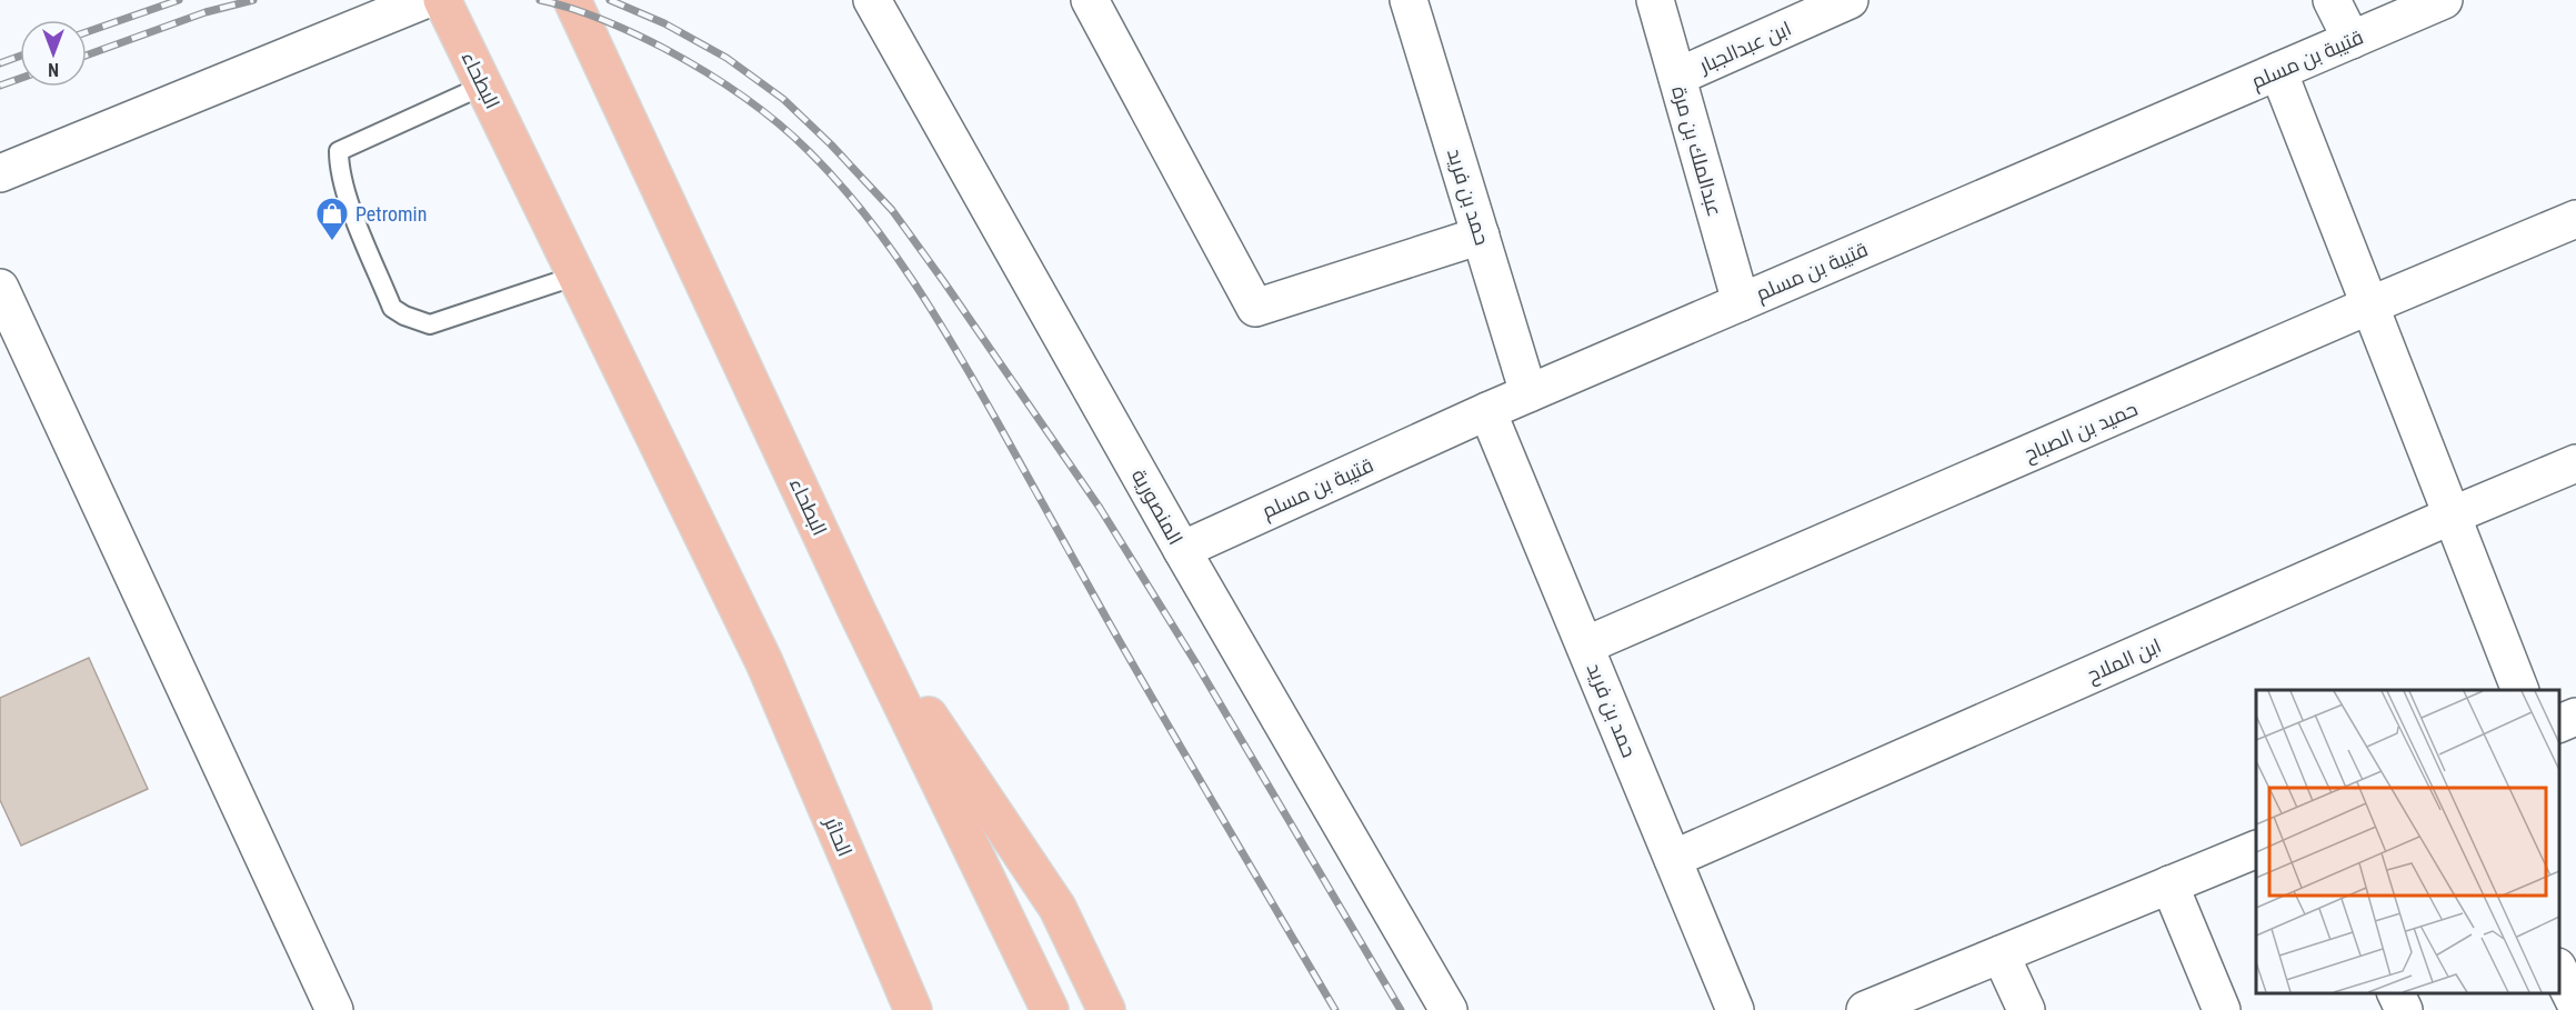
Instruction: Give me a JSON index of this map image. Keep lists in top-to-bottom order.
{
  "streets": {
    "main road": ["البطحاء", "الحائر"],
    "street": [
      "ابن عبدالجبار",
      "قتيبة بن مسلم",
      "عبدالملك بن مرة",
      "حمد بن فريد",
      "حميد بن الصباح",
      "المنصورية",
      "ابن الملاح"
    ]
  },
  "crossings": [
    ["ابن عبدالجبار", "عبدالملك بن مرة"],
    ["قتيبة بن مسلم", "عبدالملك بن مرة"],
    ["قتيبة بن مسلم", "حمد بن فريد"],
    ["قتيبة بن مسلم", "المنصورية"],
    ["البطحاء", "الحائر"],
    ["حمد بن فريد", "حميد بن الصباح"],
    ["حمد بن فريد", "ابن الملاح"]
  ],
  "places": {
    "shop": ["Petromin"]
  },
  "north": "bottom"
}
